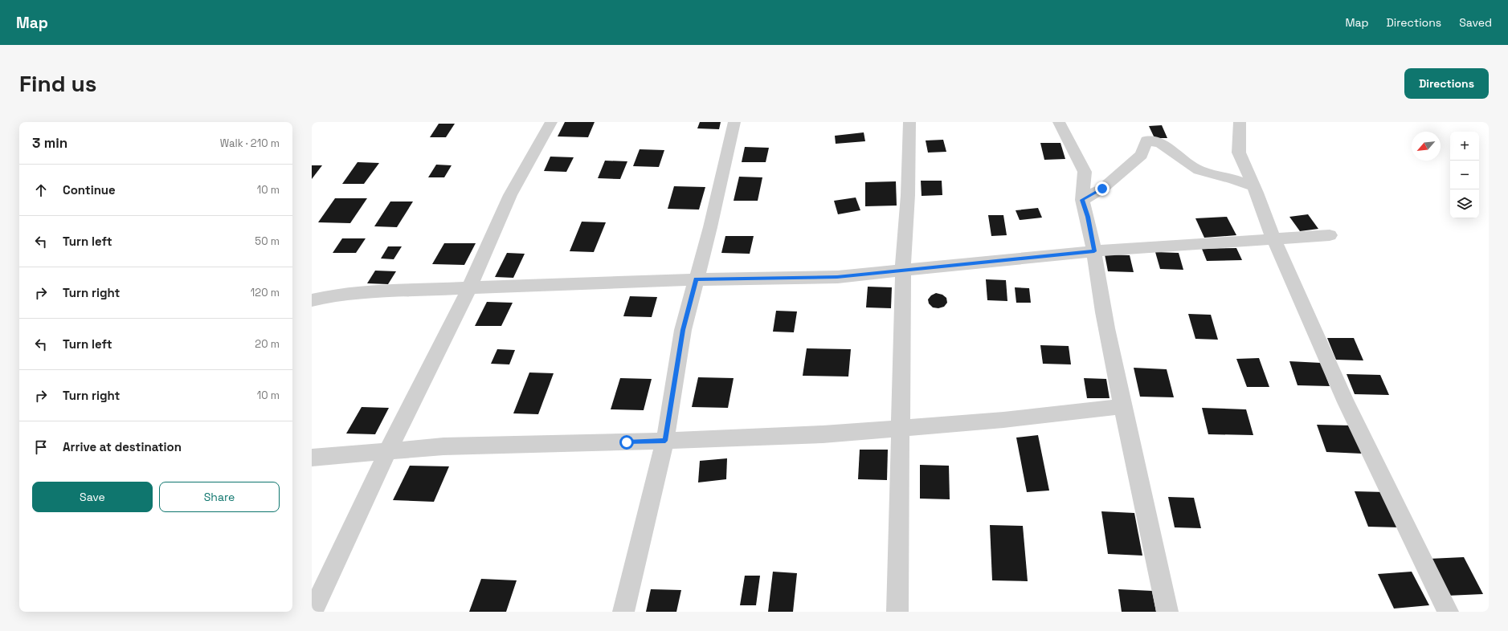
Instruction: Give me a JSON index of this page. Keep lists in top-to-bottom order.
{
  "north": "bottom left",
  "page": {
    "header": "Map",
    "nav": ["Map", "Directions", "Saved"],
    "buttons": [
      "Directions",
      ["Save", "Share"]
    ],
    "title": "Find us",
    "heading": ["3 min", "Walk · 210 m"],
    "map_buttons": ["+", "−"],
    "list": [
      ["Continue", "10 m"],
      ["Turn left", "50 m"],
      ["Turn right", "120 m"],
      ["Turn left", "20 m"],
      ["Turn right", "10 m"],
      "Arrive at destination"
    ]
  }
}
